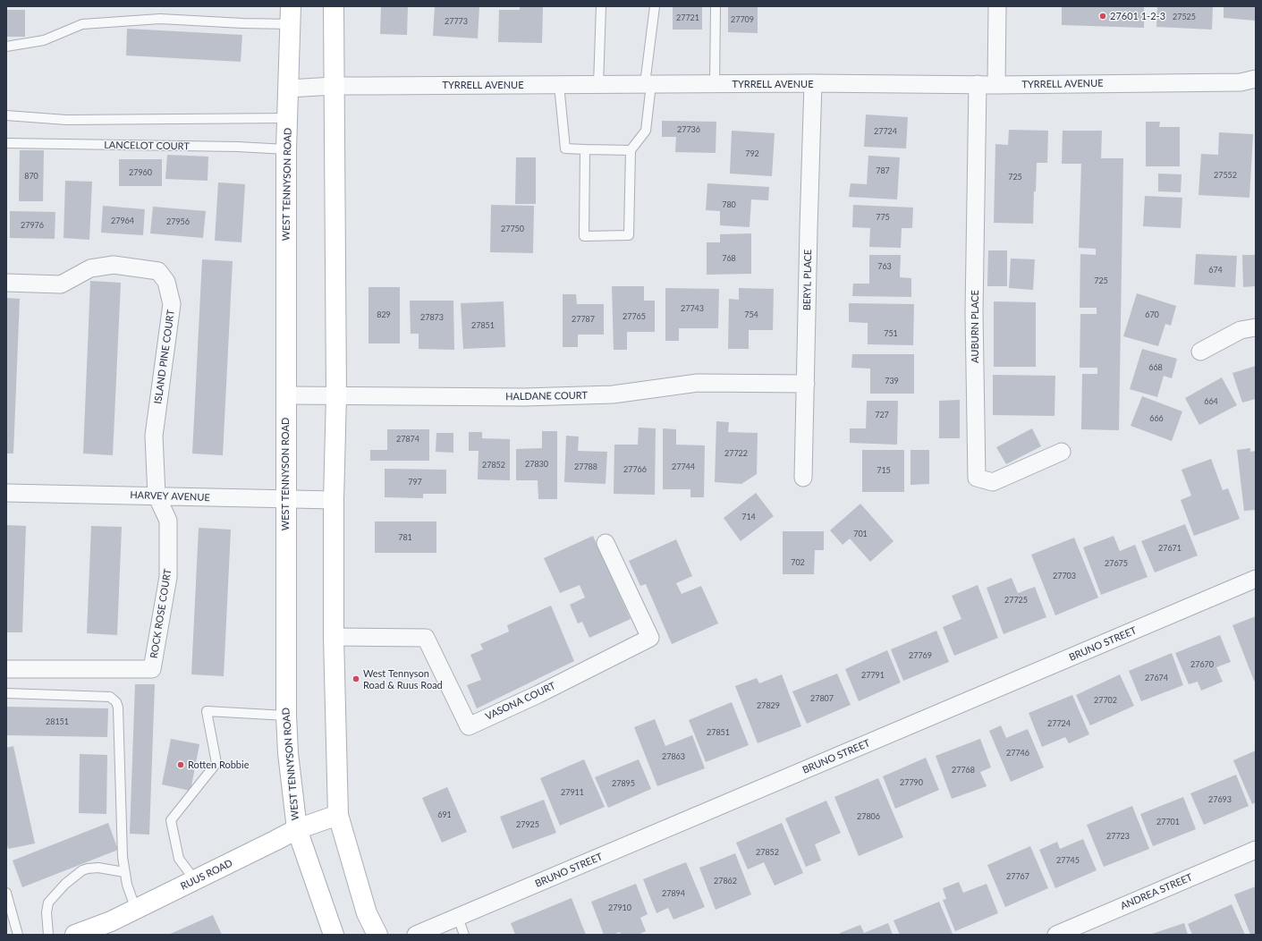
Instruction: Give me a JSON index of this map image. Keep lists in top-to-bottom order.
{
  "streets": {
    "main road": ["WEST TENNYSON ROAD", "RUUS ROAD"],
    "street": [
      "TYRRELL AVENUE",
      "BERYL PLACE",
      "AUBURN PLACE",
      "ISLAND PINE COURT",
      "HALDANE COURT",
      "HARVEY AVENUE",
      "ROCK ROSE COURT",
      "BRUNO STREET",
      "VASONA COURT",
      "ANDREA STREET"
    ],
    "lane": ["LANCELOT COURT"]
  },
  "crossings": [
    ["TYRRELL AVENUE", "WEST TENNYSON ROAD"],
    ["TYRRELL AVENUE", "BERYL PLACE"],
    ["TYRRELL AVENUE", "AUBURN PLACE"],
    ["LANCELOT COURT", "WEST TENNYSON ROAD"],
    ["WEST TENNYSON ROAD", "HALDANE COURT"],
    ["WEST TENNYSON ROAD", "HARVEY AVENUE"],
    ["WEST TENNYSON ROAD", "RUUS ROAD"],
    ["BERYL PLACE", "HALDANE COURT"],
    ["ISLAND PINE COURT", "HARVEY AVENUE"],
    ["ISLAND PINE COURT", "ROCK ROSE COURT"],
    ["HARVEY AVENUE", "ROCK ROSE COURT"]
  ],
  "places": ["27601 1-2-3", "West Tennyson Road & Ruus Road", "Rotten Robbie"],
  "house_numbers": [
    "27525",
    "27721",
    "27709",
    "27773",
    "27736",
    "27724",
    "792",
    "787",
    "27960",
    "27552",
    "870",
    "725",
    "780",
    "775",
    "27964",
    "27956",
    "27976",
    "27750",
    "768",
    "763",
    "674",
    "725",
    "27743",
    "829",
    "754",
    "670",
    "27765",
    "27873",
    "27787",
    "27851",
    "751",
    "668",
    "739",
    "664",
    "727",
    "666",
    "27874",
    "27722",
    "27830",
    "27852",
    "27788",
    "27744",
    "27766",
    "715",
    "797",
    "714",
    "701",
    "781",
    "27671",
    "702",
    "27675",
    "27703",
    "27725",
    "27769",
    "27670",
    "27791",
    "27674",
    "27807",
    "27702",
    "27829",
    "28151",
    "27724",
    "27851",
    "27746",
    "27863",
    "27768",
    "27790",
    "27895",
    "27911",
    "27693",
    "691",
    "27806",
    "27701",
    "27925",
    "27723",
    "27852",
    "27745",
    "27767",
    "27862",
    "27894",
    "27910"
  ]
}
